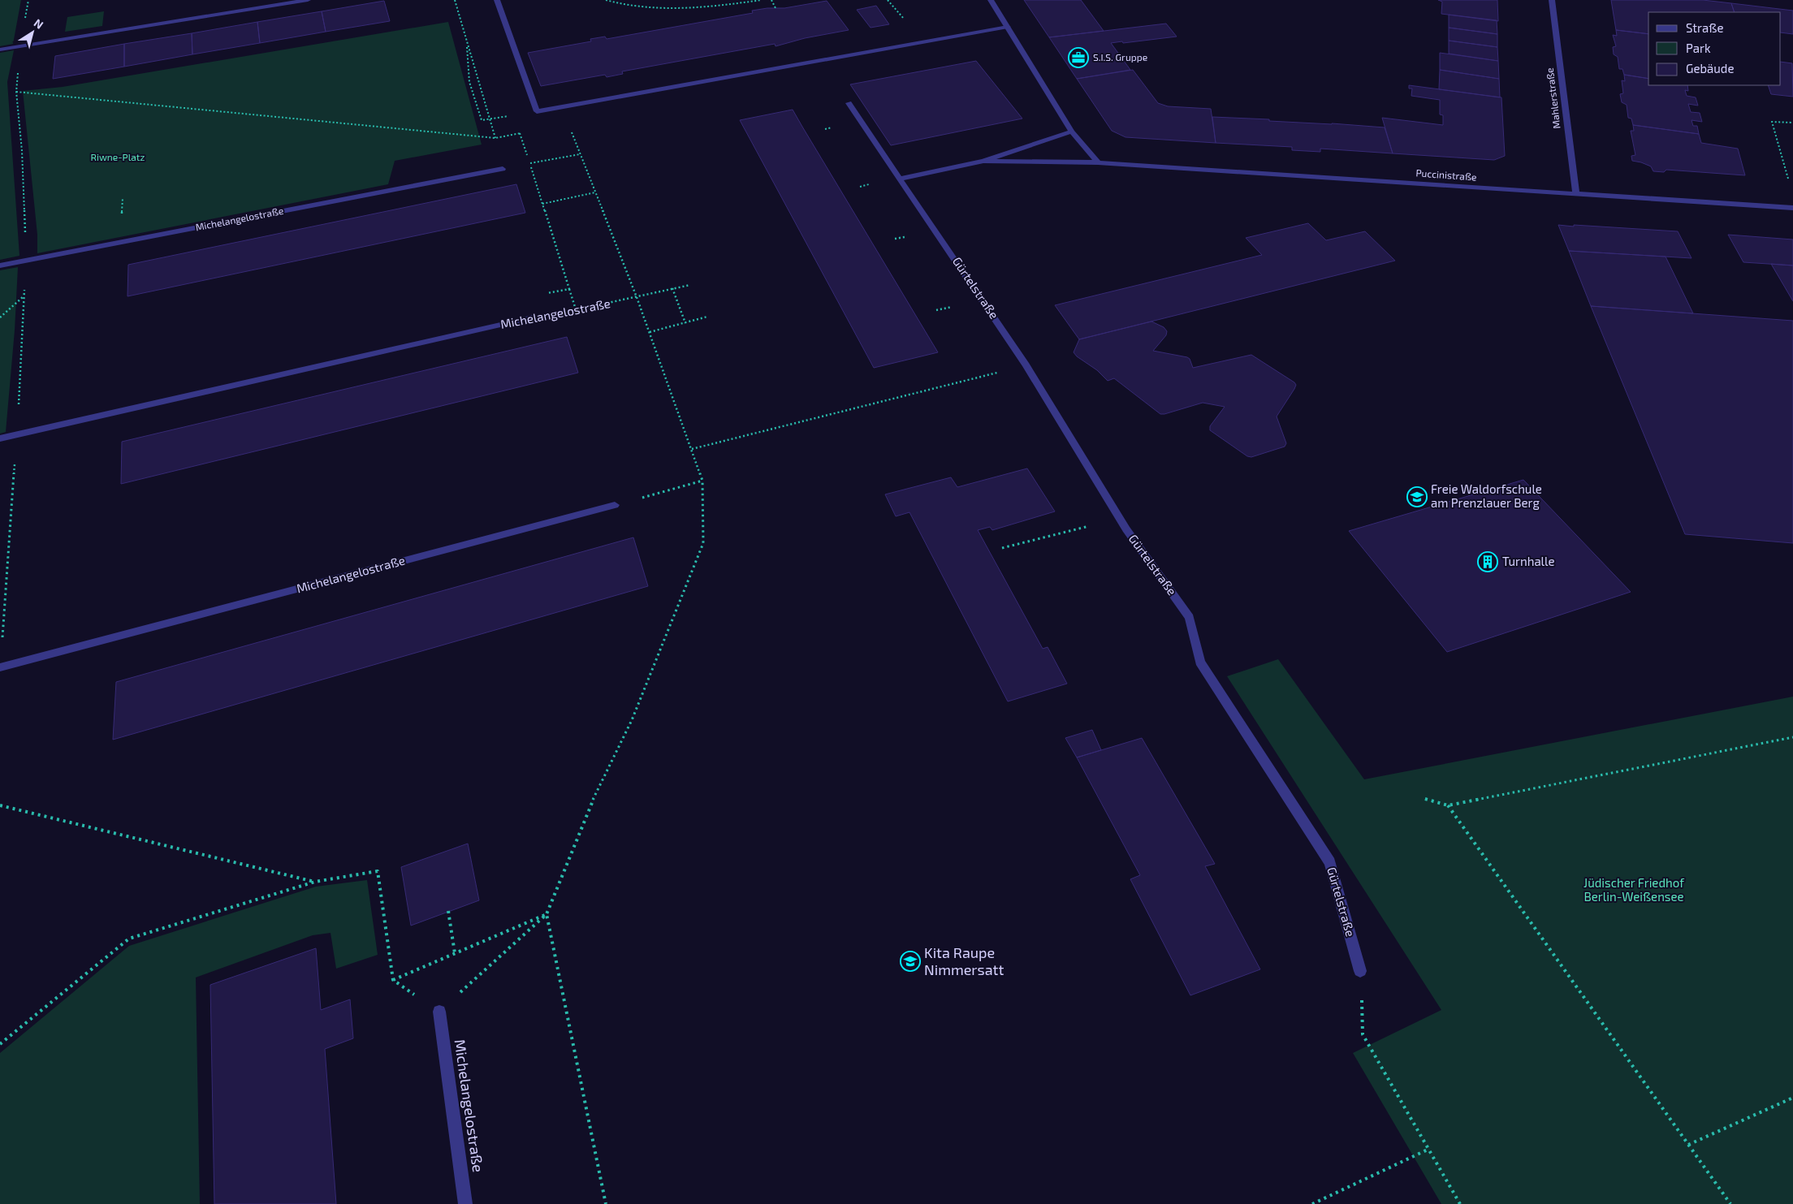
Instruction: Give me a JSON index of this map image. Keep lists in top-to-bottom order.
{
  "streets": {
    "street": [
      "Mahlerstraße",
      "Puccinistraße",
      "Michelangelostraße",
      "Gürtelstraße"
    ]
  },
  "crossings": [
    ["Mahlerstraße", "Puccinistraße"]
  ],
  "parks": ["Riwne-Platz", "Jüdischer Friedhof Berlin-Weißensee"],
  "places": {
    "office": ["S.I.S. Gruppe"],
    "school or university": ["Freie Waldorfschule am Prenzlauer Berg", "Kita Raupe Nimmersatt"],
    "building": ["Turnhalle"]
  },
  "legend": ["Straße", "Park", "Gebäude"],
  "north": "top right"
}
